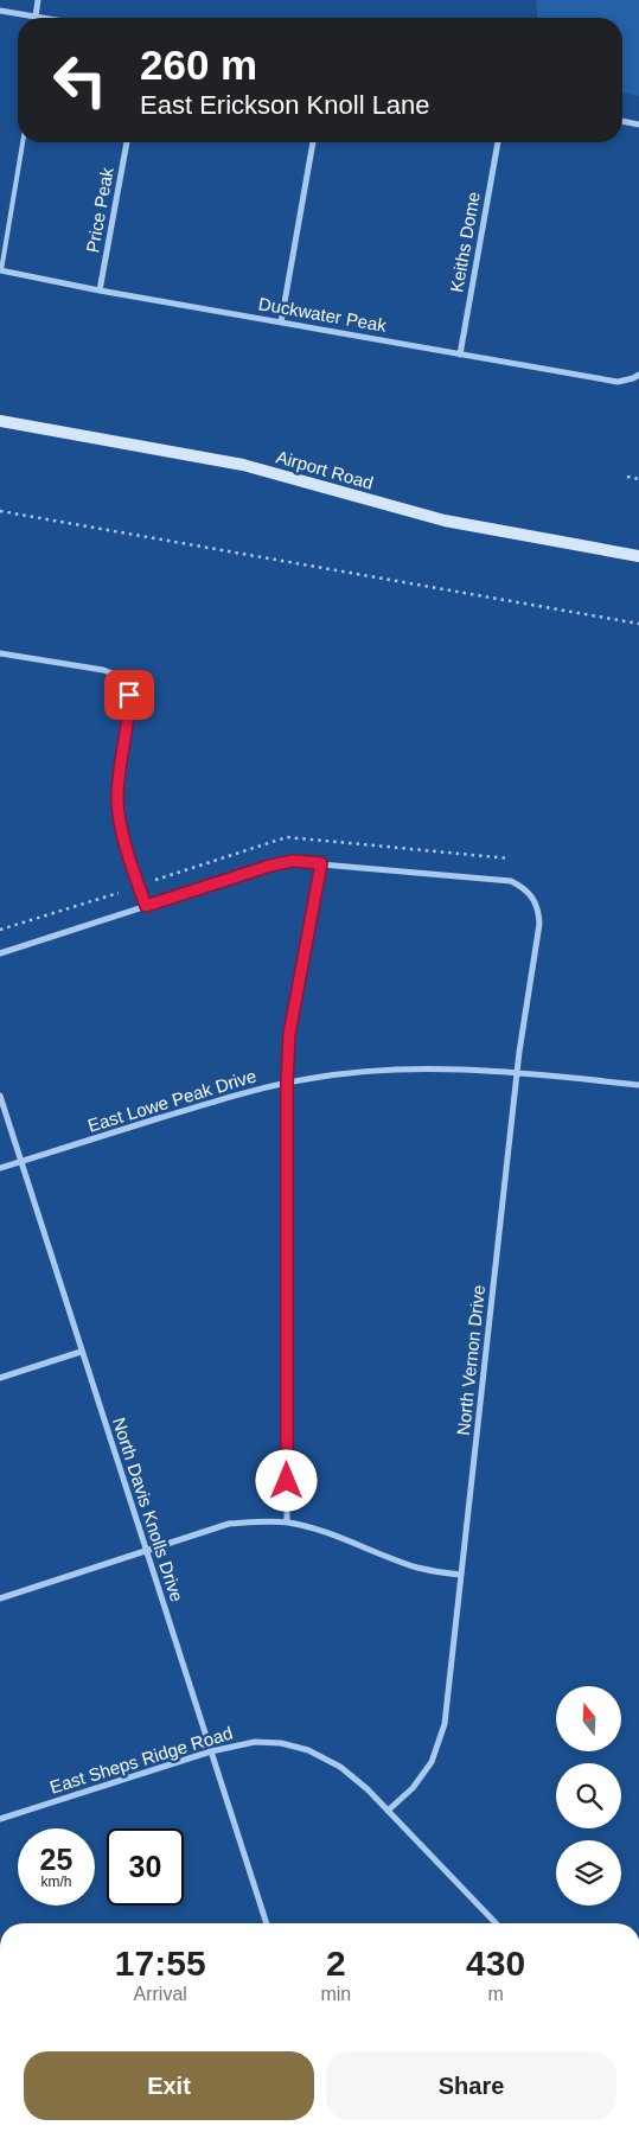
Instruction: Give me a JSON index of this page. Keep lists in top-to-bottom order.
{
  "streets": {
    "street": [
      "Price Peak",
      "Keiths Dome",
      "Duckwater Peak",
      "Airport Road",
      "East Lowe Peak Drive",
      "North Vernon Drive",
      "North Davis Knolls Drive",
      "East Sheps Ridge Road"
    ]
  },
  "crossings": [
    ["Price Peak", "Duckwater Peak"],
    ["Keiths Dome", "Duckwater Peak"],
    ["East Lowe Peak Drive", "North Vernon Drive"],
    ["East Lowe Peak Drive", "North Davis Knolls Drive"],
    ["North Vernon Drive", "East Sheps Ridge Road"],
    ["North Davis Knolls Drive", "East Sheps Ridge Road"]
  ],
  "north": "top",
  "page": {
    "turn": ["260 m", "East Erickson Knoll Lane"],
    "speed": "25 km/h",
    "limit": "30",
    "eta": [
      "17:55",
      "Arrival",
      "2",
      "min",
      "430",
      "m"
    ],
    "buttons": ["Exit", "Share"]
  }
}
